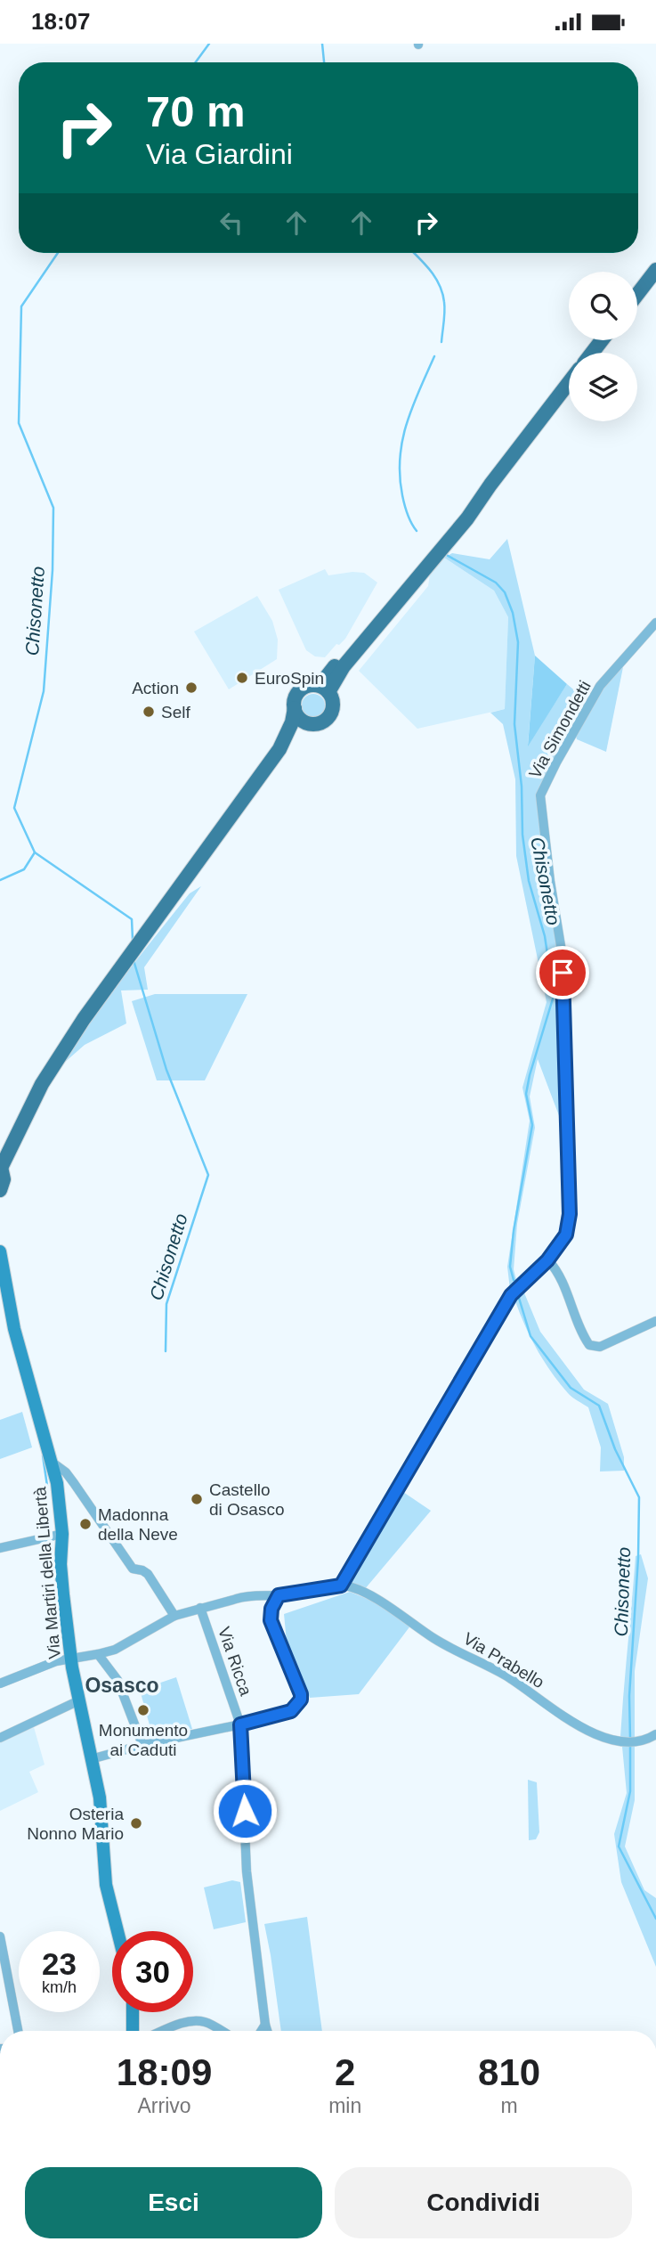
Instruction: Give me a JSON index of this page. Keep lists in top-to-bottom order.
{
  "streets": {
    "street": [
      "Via Simondetti",
      "Via Martiri della Libertà",
      "Via Prabello",
      "Via Ricca"
    ]
  },
  "crossings": [
    ["Via Simondetti", "Via Prabello"]
  ],
  "districts": ["Osasco"],
  "water": ["Chisonetto"],
  "places": [
    "EuroSpin",
    "Action",
    "Self",
    "Castello di Osasco",
    "Madonna della Neve",
    "Monumento ai Caduti",
    "Osteria Nonno Mario"
  ],
  "page": {
    "status": "18:07",
    "turn": ["70 m", "Via Giardini"],
    "speed": "23 km/h",
    "limit": "30",
    "eta": [
      "18:09",
      "Arrivo",
      "2",
      "min",
      "810",
      "m"
    ],
    "buttons": ["Esci", "Condividi"]
  }
}
